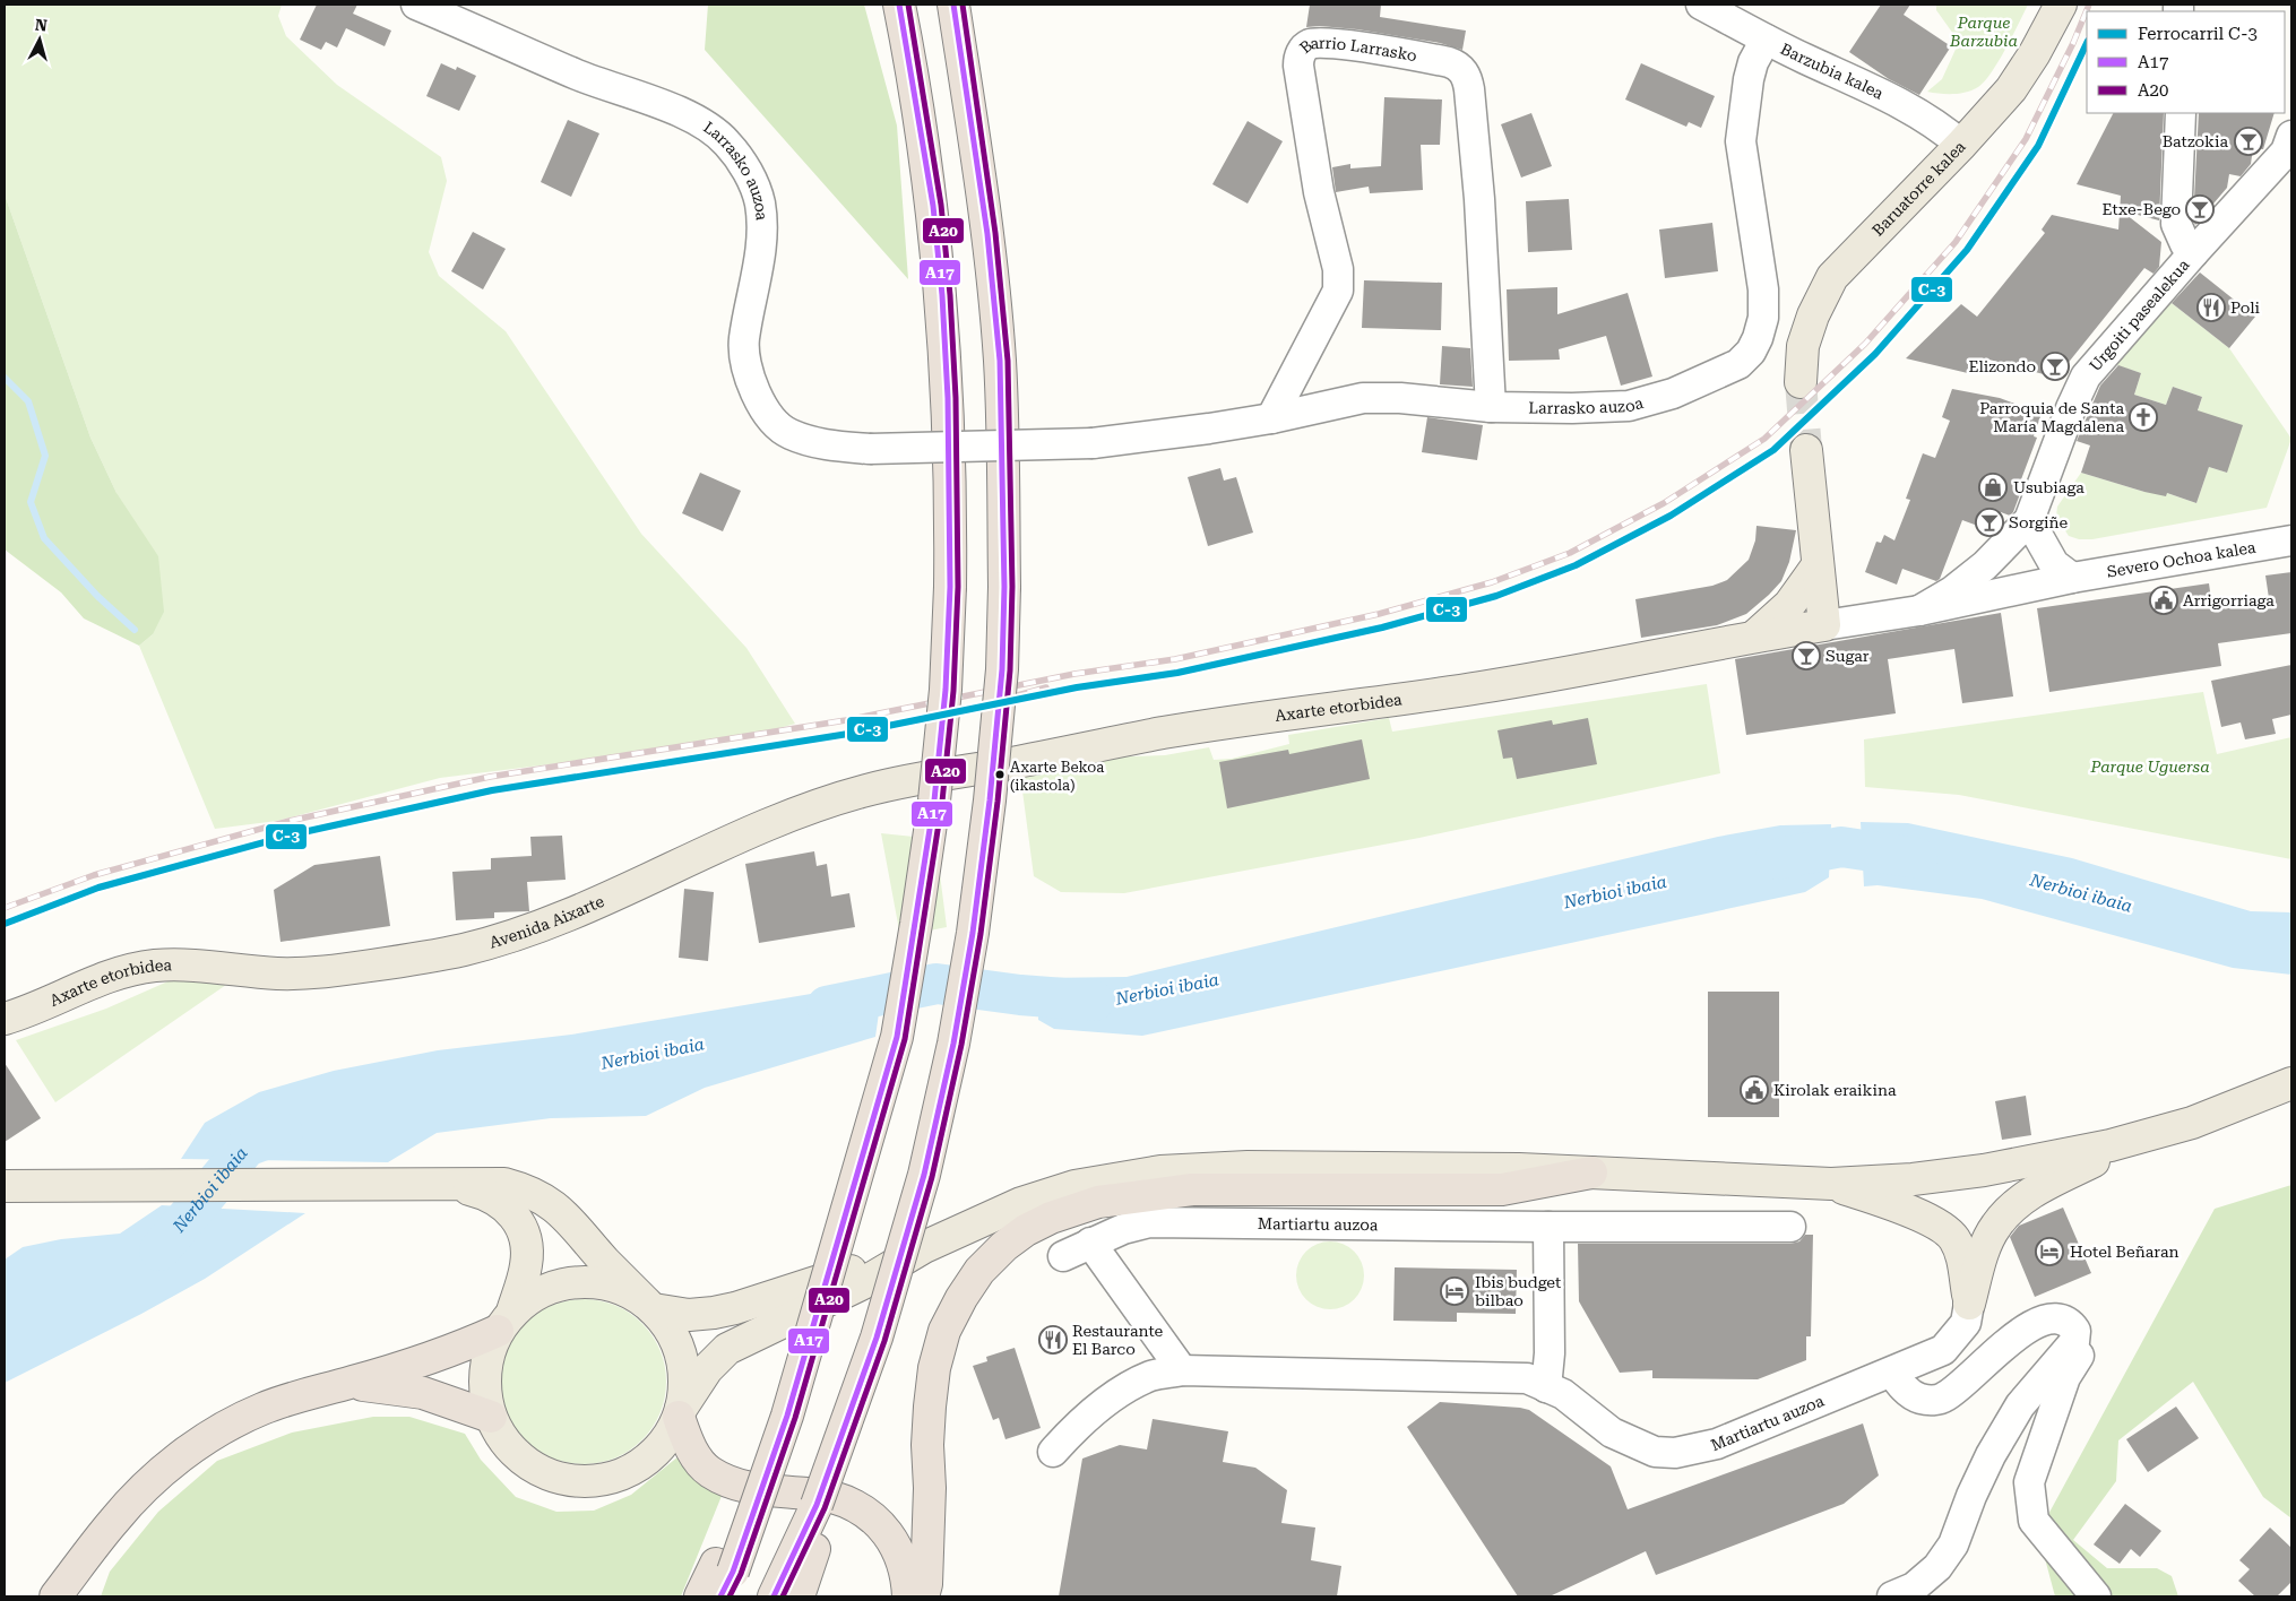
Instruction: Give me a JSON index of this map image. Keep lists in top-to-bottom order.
{
  "streets": {
    "main road": ["Baruatorre kalea", "Axarte etorbidea", "Avenida Aixarte"],
    "street": [
      "Barrio Larrasko",
      "Barzubia kalea",
      "Larrasko auzoa",
      "Urgoiti pasealekua",
      "Severo Ochoa kalea",
      "Martiartu auzoa"
    ]
  },
  "crossings": [
    ["Barrio Larrasko", "Larrasko auzoa"],
    ["Barzubia kalea", "Larrasko auzoa"],
    ["Barzubia kalea", "Baruatorre kalea"],
    ["Axarte etorbidea", "Avenida Aixarte"]
  ],
  "water": ["Nerbioi ibaia"],
  "parks": ["Parque Barzubia", "Parque Uguersa"],
  "places": {
    "bar": [
      "Batzokia",
      "Etxe-Bego",
      "Elizondo",
      "Sorgiñe",
      "Sugar"
    ],
    "restaurant": ["Poli", "Restaurante El Barco"],
    "church": ["Parroquia de Santa María Magdalena"],
    "shop": ["Usubiaga"],
    "public building": ["Arrigorriaga", "Kirolak eraikina"],
    "other": ["Axarte Bekoa (ikastola)"],
    "hotel": ["Hotel Beñaran", "Ibis budget bilbao"]
  },
  "lines": ["transit line A17", "transit line A20", "rail line C-3"],
  "legend": ["Ferrocarril C-3", "A17", "A20"],
  "north": "top"
}
